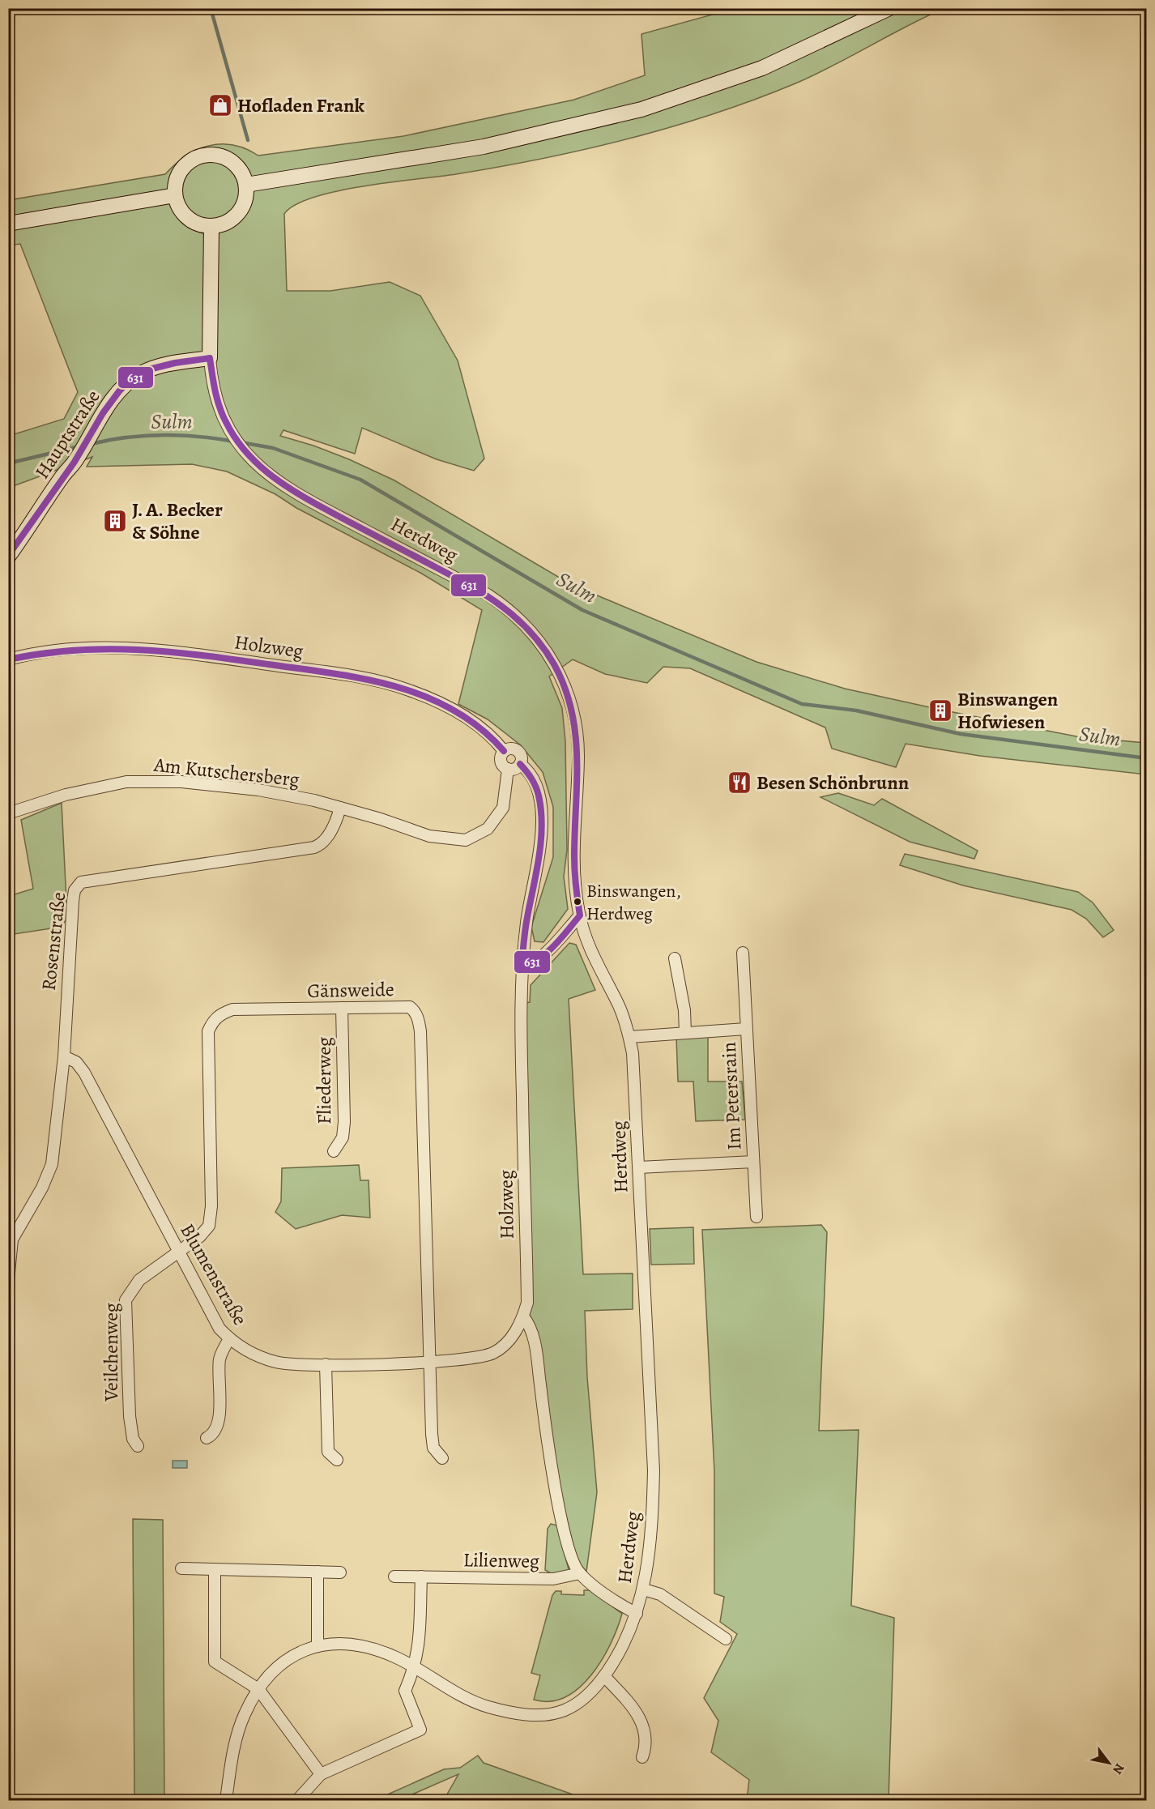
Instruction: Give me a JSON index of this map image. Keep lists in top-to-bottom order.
{
  "streets": {
    "main road": ["Hauptstraße", "Herdweg"],
    "street": [
      "Holzweg",
      "Am Kutschersberg",
      "Rosenstraße",
      "Gänsweide",
      "Fliederweg",
      "Im Petersrain",
      "Blumenstraße",
      "Veilchenweg",
      "Lilienweg"
    ]
  },
  "crossings": [
    ["Hauptstraße", "Herdweg"],
    ["Herdweg", "Im Petersrain"],
    ["Holzweg", "Am Kutschersberg"],
    ["Holzweg", "Blumenstraße"],
    ["Am Kutschersberg", "Rosenstraße"],
    ["Rosenstraße", "Blumenstraße"],
    ["Gänsweide", "Fliederweg"],
    ["Gänsweide", "Blumenstraße"],
    ["Gänsweide", "Veilchenweg"],
    ["Blumenstraße", "Veilchenweg"]
  ],
  "water": ["Sulm"],
  "places": {
    "shop": ["Hofladen Frank"],
    "building": ["J. A. Becker & Söhne", "Binswangen Hofwiesen"],
    "restaurant": ["Besen Schönbrunn"],
    "other": ["Binswangen, Herdweg"]
  },
  "lines": ["transit line 631"],
  "north": "bottom right"
}
